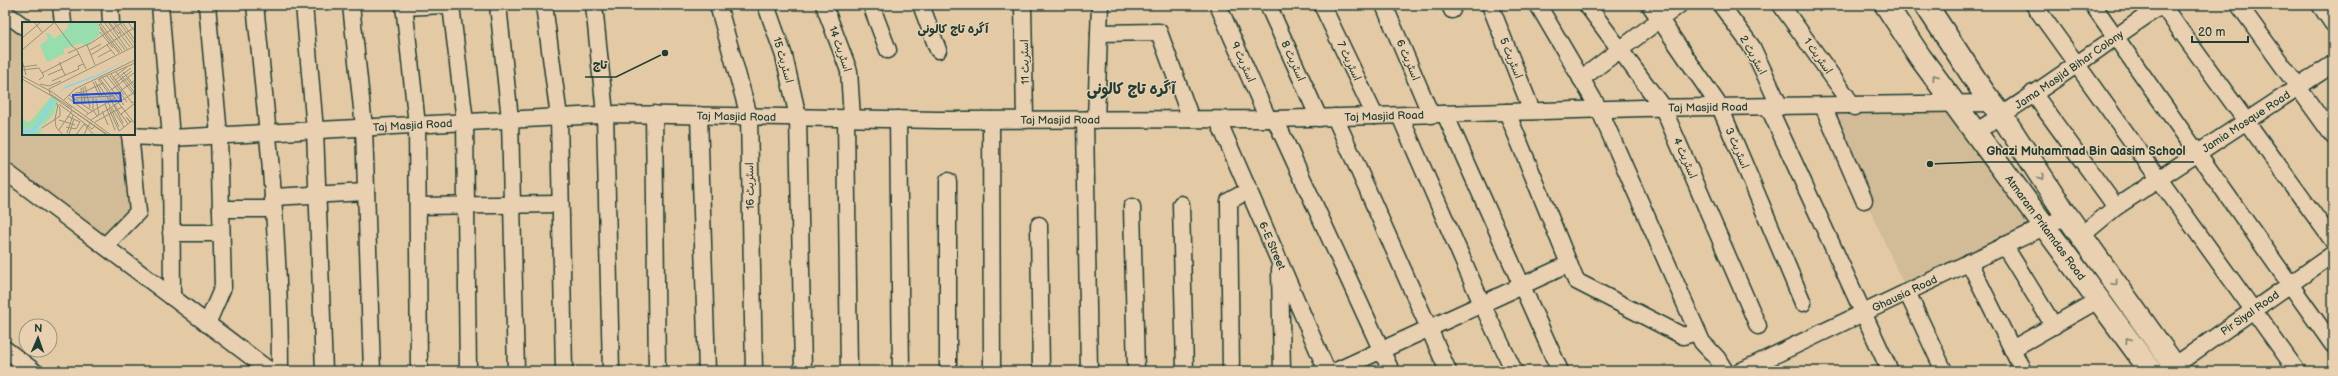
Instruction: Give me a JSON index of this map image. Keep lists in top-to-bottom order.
{
  "streets": {
    "main road": ["Atmaram Pritamdas Road"],
    "street": [
      "اسٹریٹ 14",
      "اسٹریٹ 2",
      "اسٹریٹ 1",
      "اسٹریٹ 5",
      "اسٹریٹ 15",
      "اسٹریٹ 6",
      "اسٹریٹ 8",
      "اسٹریٹ 7",
      "اسٹریٹ 11",
      "اسٹریٹ 9",
      "Jama Masjid Bihar Colony",
      "Taj Masjid Road",
      "Jamia Mosque Road",
      "اسٹریٹ 3",
      "اسٹریٹ 4",
      "اسٹریٹ 16",
      "6-E Street",
      "Ghausia Road",
      "Pir Siyal Road"
    ]
  },
  "crossings": [
    ["اسٹریٹ 14", "Taj Masjid Road"],
    ["اسٹریٹ 2", "Taj Masjid Road"],
    ["اسٹریٹ 2", "Ghausia Road"],
    ["اسٹریٹ 1", "Taj Masjid Road"],
    ["اسٹریٹ 5", "Taj Masjid Road"],
    ["اسٹریٹ 15", "Taj Masjid Road"],
    ["اسٹریٹ 6", "Taj Masjid Road"],
    ["اسٹریٹ 8", "Taj Masjid Road"],
    ["اسٹریٹ 7", "Taj Masjid Road"],
    ["اسٹریٹ 11", "Taj Masjid Road"],
    ["اسٹریٹ 9", "Taj Masjid Road"],
    ["Jama Masjid Bihar Colony", "Taj Masjid Road"],
    ["Jama Masjid Bihar Colony", "Atmaram Pritamdas Road"],
    ["Taj Masjid Road", "اسٹریٹ 3"],
    ["Taj Masjid Road", "اسٹریٹ 4"],
    ["Taj Masjid Road", "اسٹریٹ 16"],
    ["Taj Masjid Road", "Atmaram Pritamdas Road"],
    ["Taj Masjid Road", "6-E Street"],
    ["Jamia Mosque Road", "Atmaram Pritamdas Road"],
    ["Atmaram Pritamdas Road", "Ghausia Road"],
    ["Atmaram Pritamdas Road", "Pir Siyal Road"]
  ],
  "districts": ["آگرہ تاج کالونی", "آگرہ تاج کالونی"],
  "places": ["تاج", "Ghazi Muhammad Bin Qasim School"],
  "scale_bar": "20 m",
  "north": "top"
}
